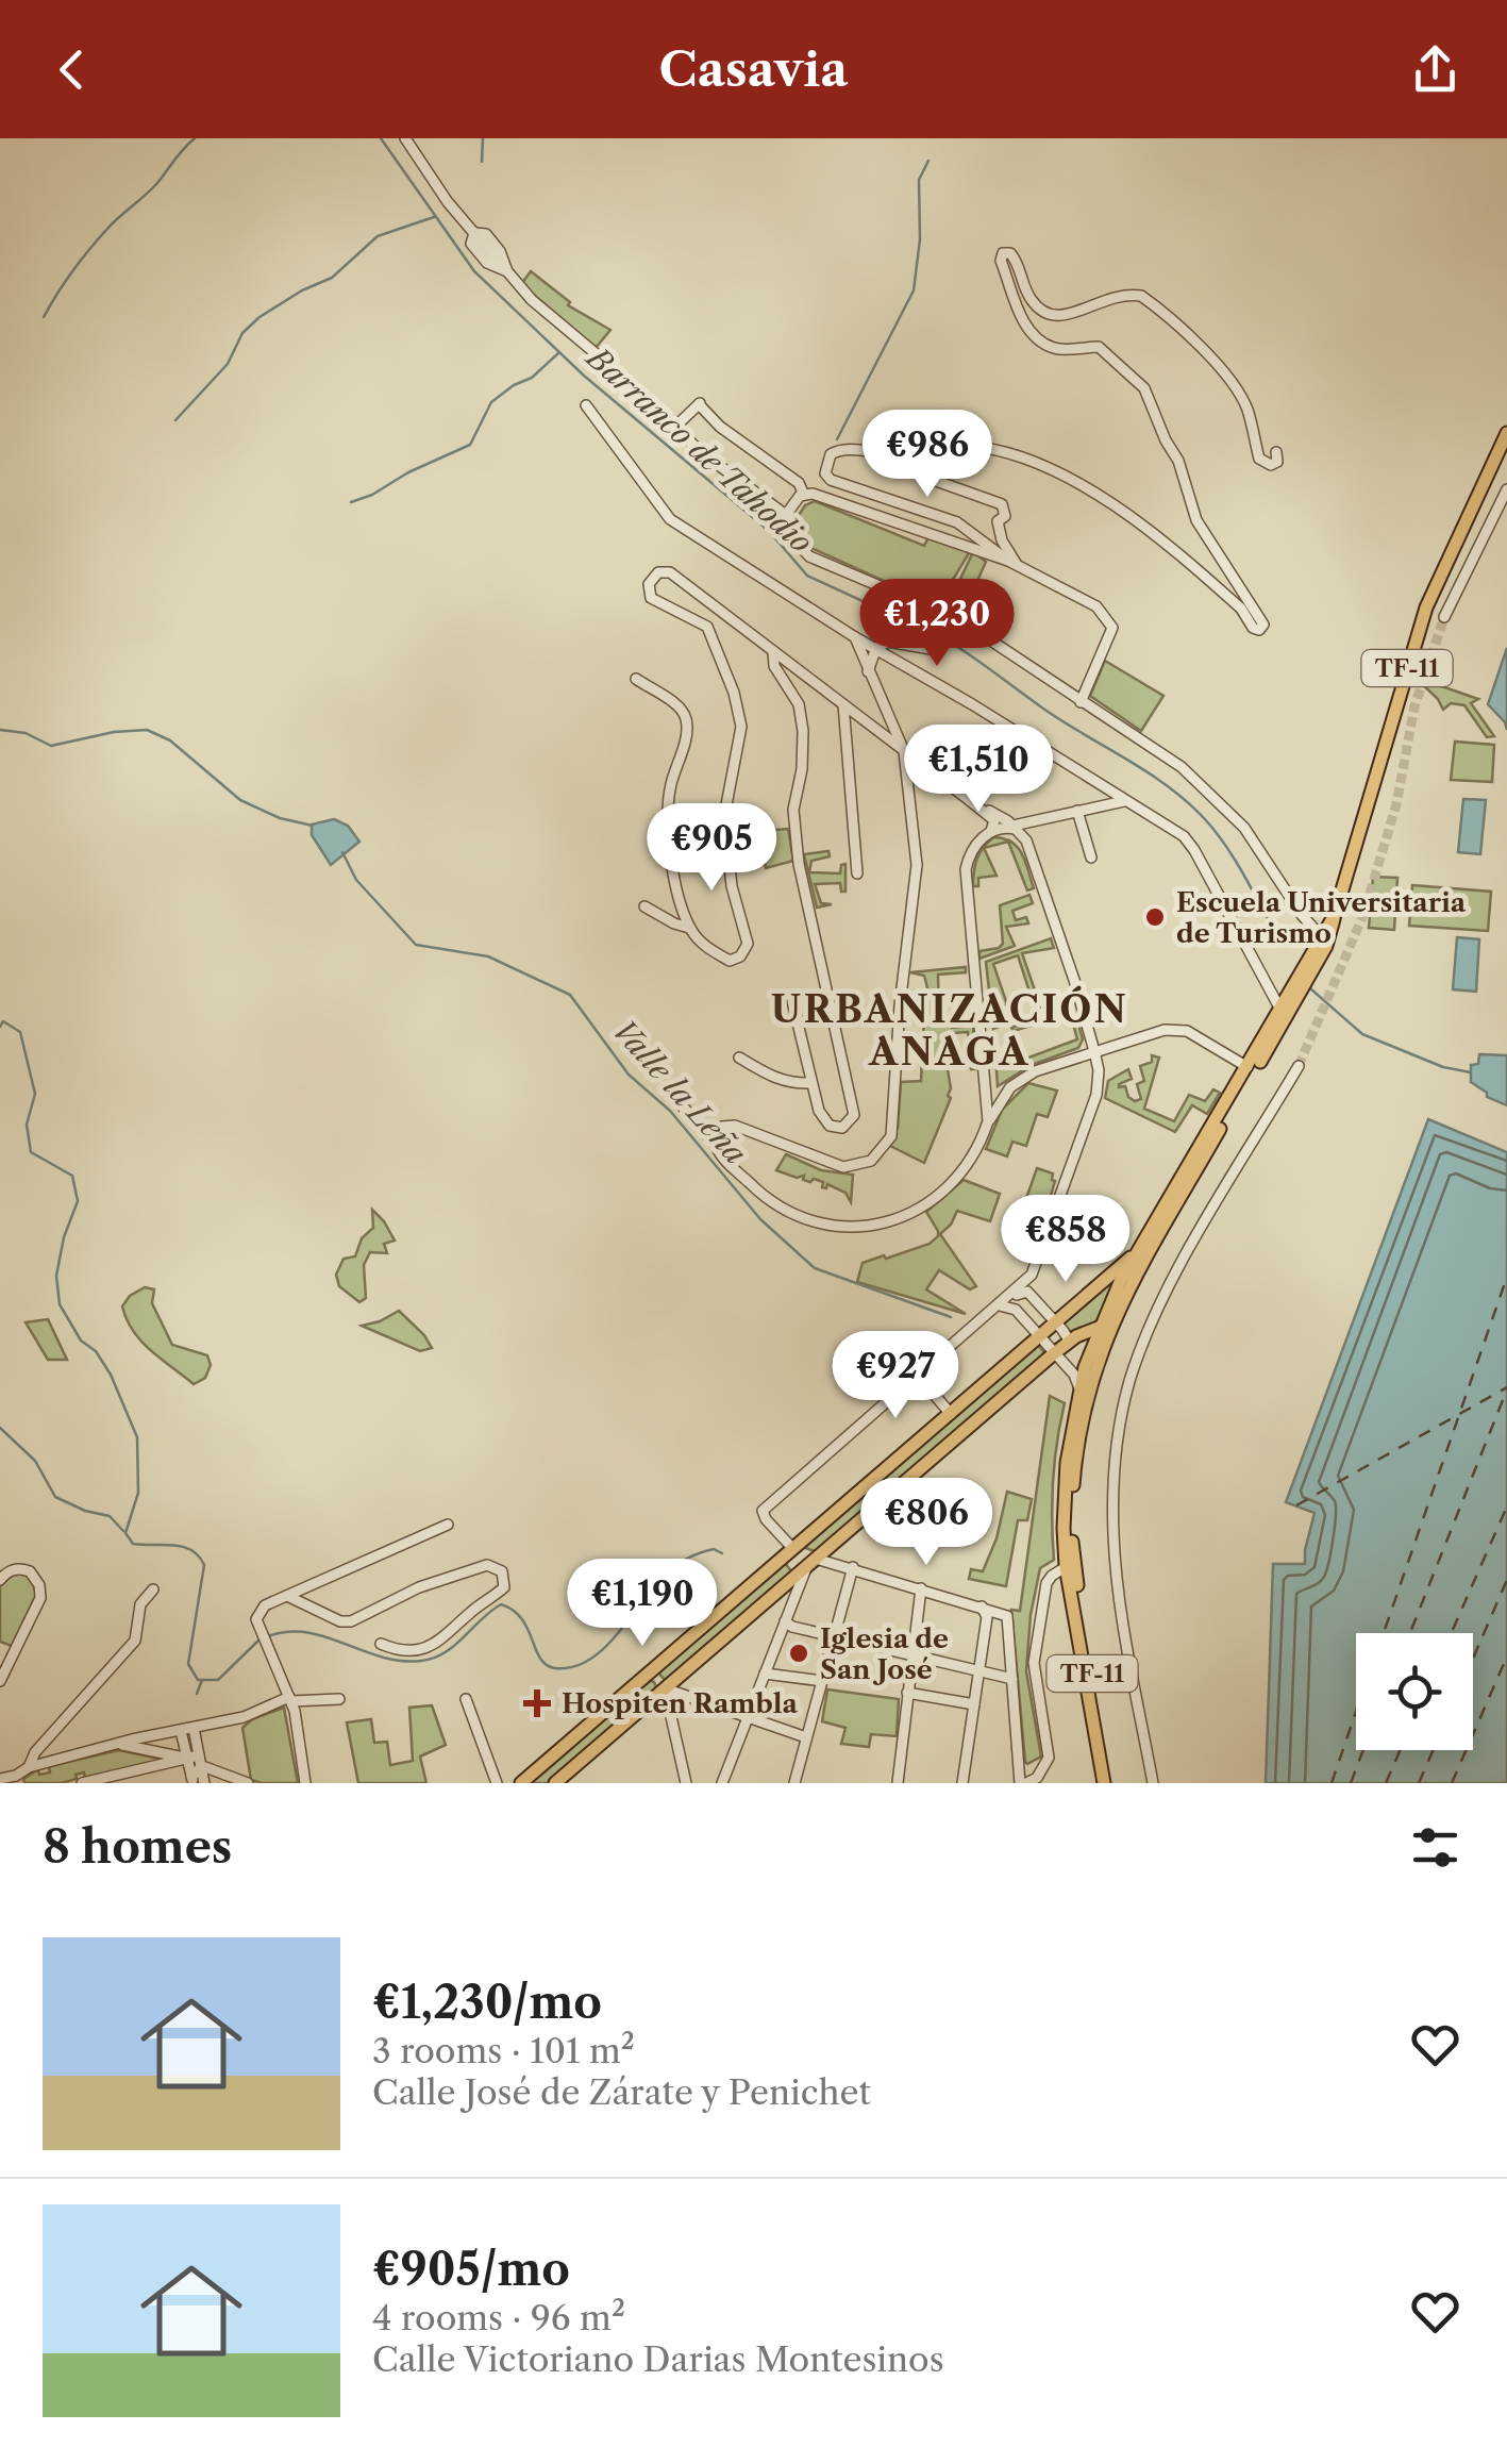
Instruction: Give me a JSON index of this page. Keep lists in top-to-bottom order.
{
  "streets": {
    "main road": ["TF-11"]
  },
  "districts": ["URBANIZACIÓN ANAGA"],
  "water": ["Barranco de Tahodio", "Valle la Leña"],
  "places": {
    "other": ["Escuela Universitaria de Turismo", "Iglesia de San José"],
    "health": ["Hospiten Rambla"]
  },
  "page": {
    "header": "Casavia",
    "price": [
      "€986",
      "€1,230",
      "€1,510",
      "€905",
      "€858",
      "€927",
      "€806",
      "€1,190"
    ],
    "heading": "8 homes",
    "list": [
      {
        "name": "€1,230/mo",
        "note": "3 rooms · 101 m² · Calle José de Zárate y Penichet"
      },
      {
        "name": "€905/mo",
        "note": "4 rooms · 96 m² · Calle Victoriano Darias Montesinos"
      }
    ]
  }
}
